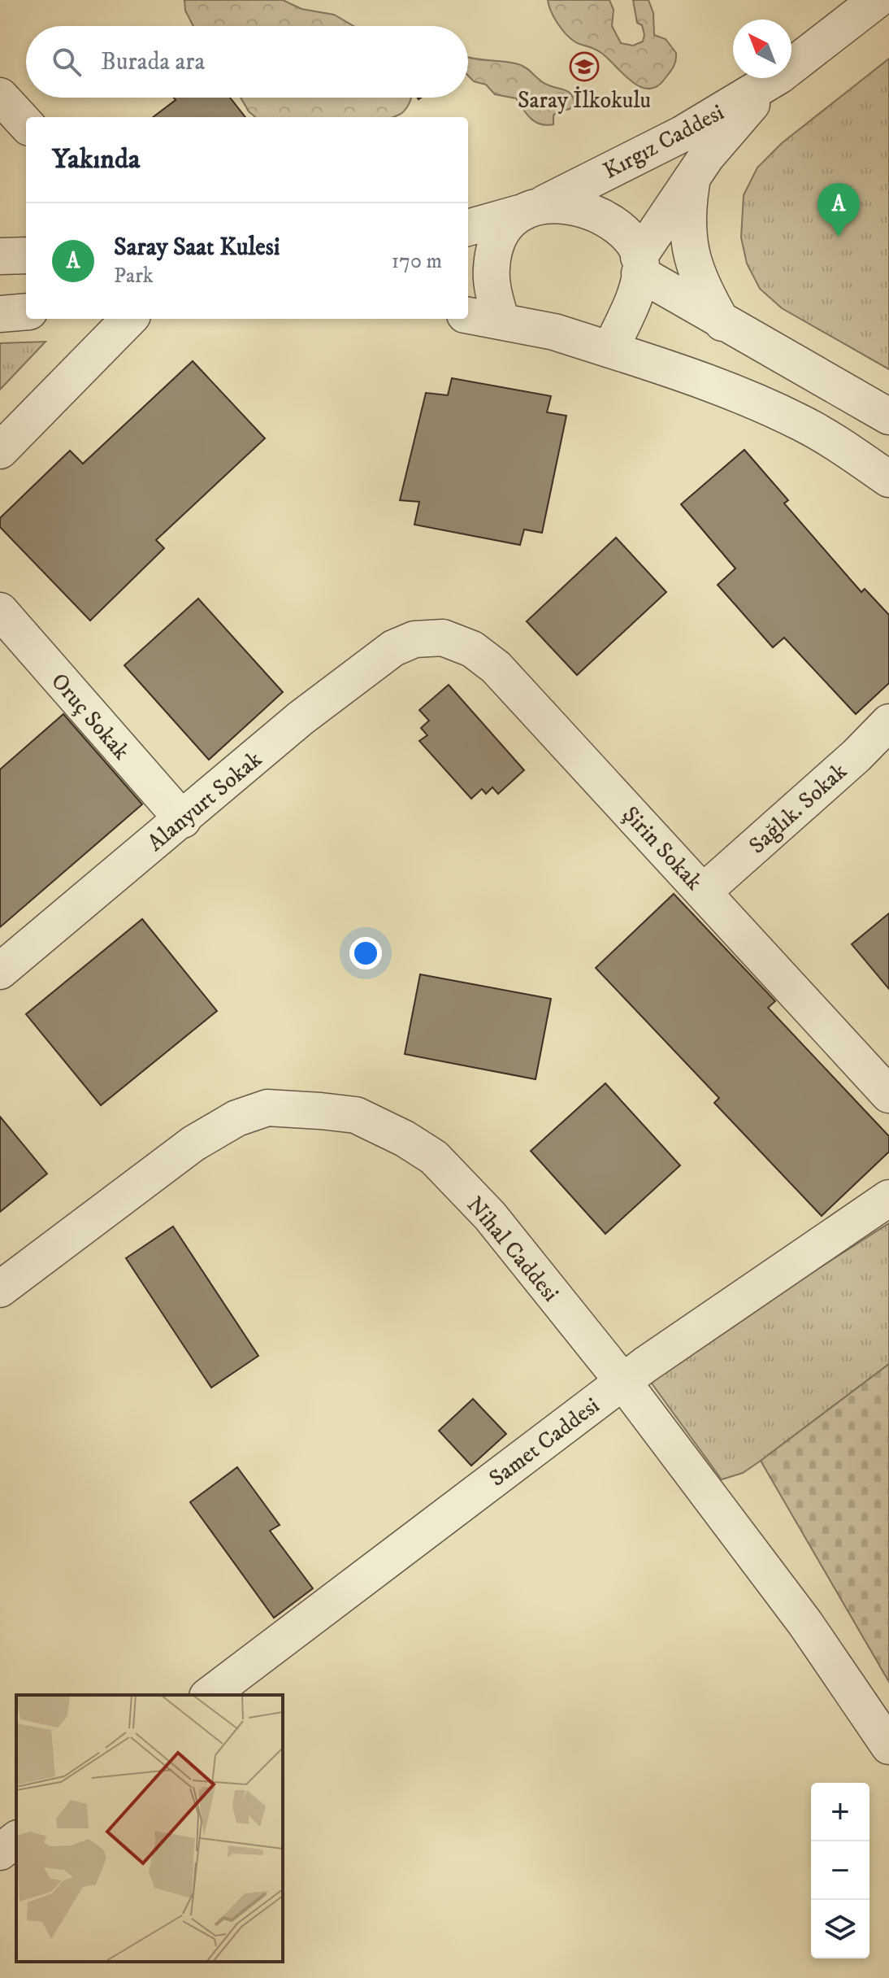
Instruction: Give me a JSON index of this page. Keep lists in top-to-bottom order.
{
  "streets": {
    "street": [
      "Kırgız Caddesi",
      "Oruç Sokak",
      "Alanyurt Sokak",
      "Sağlık. Sokak",
      "Şirin Sokak",
      "Nihal Caddesi",
      "Samet Caddesi"
    ]
  },
  "crossings": [
    ["Oruç Sokak", "Alanyurt Sokak"],
    ["Alanyurt Sokak", "Şirin Sokak"],
    ["Sağlık. Sokak", "Şirin Sokak"],
    ["Nihal Caddesi", "Samet Caddesi"]
  ],
  "places": {
    "school or university": ["Saray İlkokulu"]
  },
  "north": "top left",
  "page": {
    "search": "Burada ara",
    "heading": "Yakında",
    "pins": "A",
    "list": [
      {
        "mark": "A",
        "name": "Saray Saat Kulesi",
        "note": "Park",
        "value": "170 m"
      }
    ],
    "map_buttons": ["+", "−"]
  }
}
